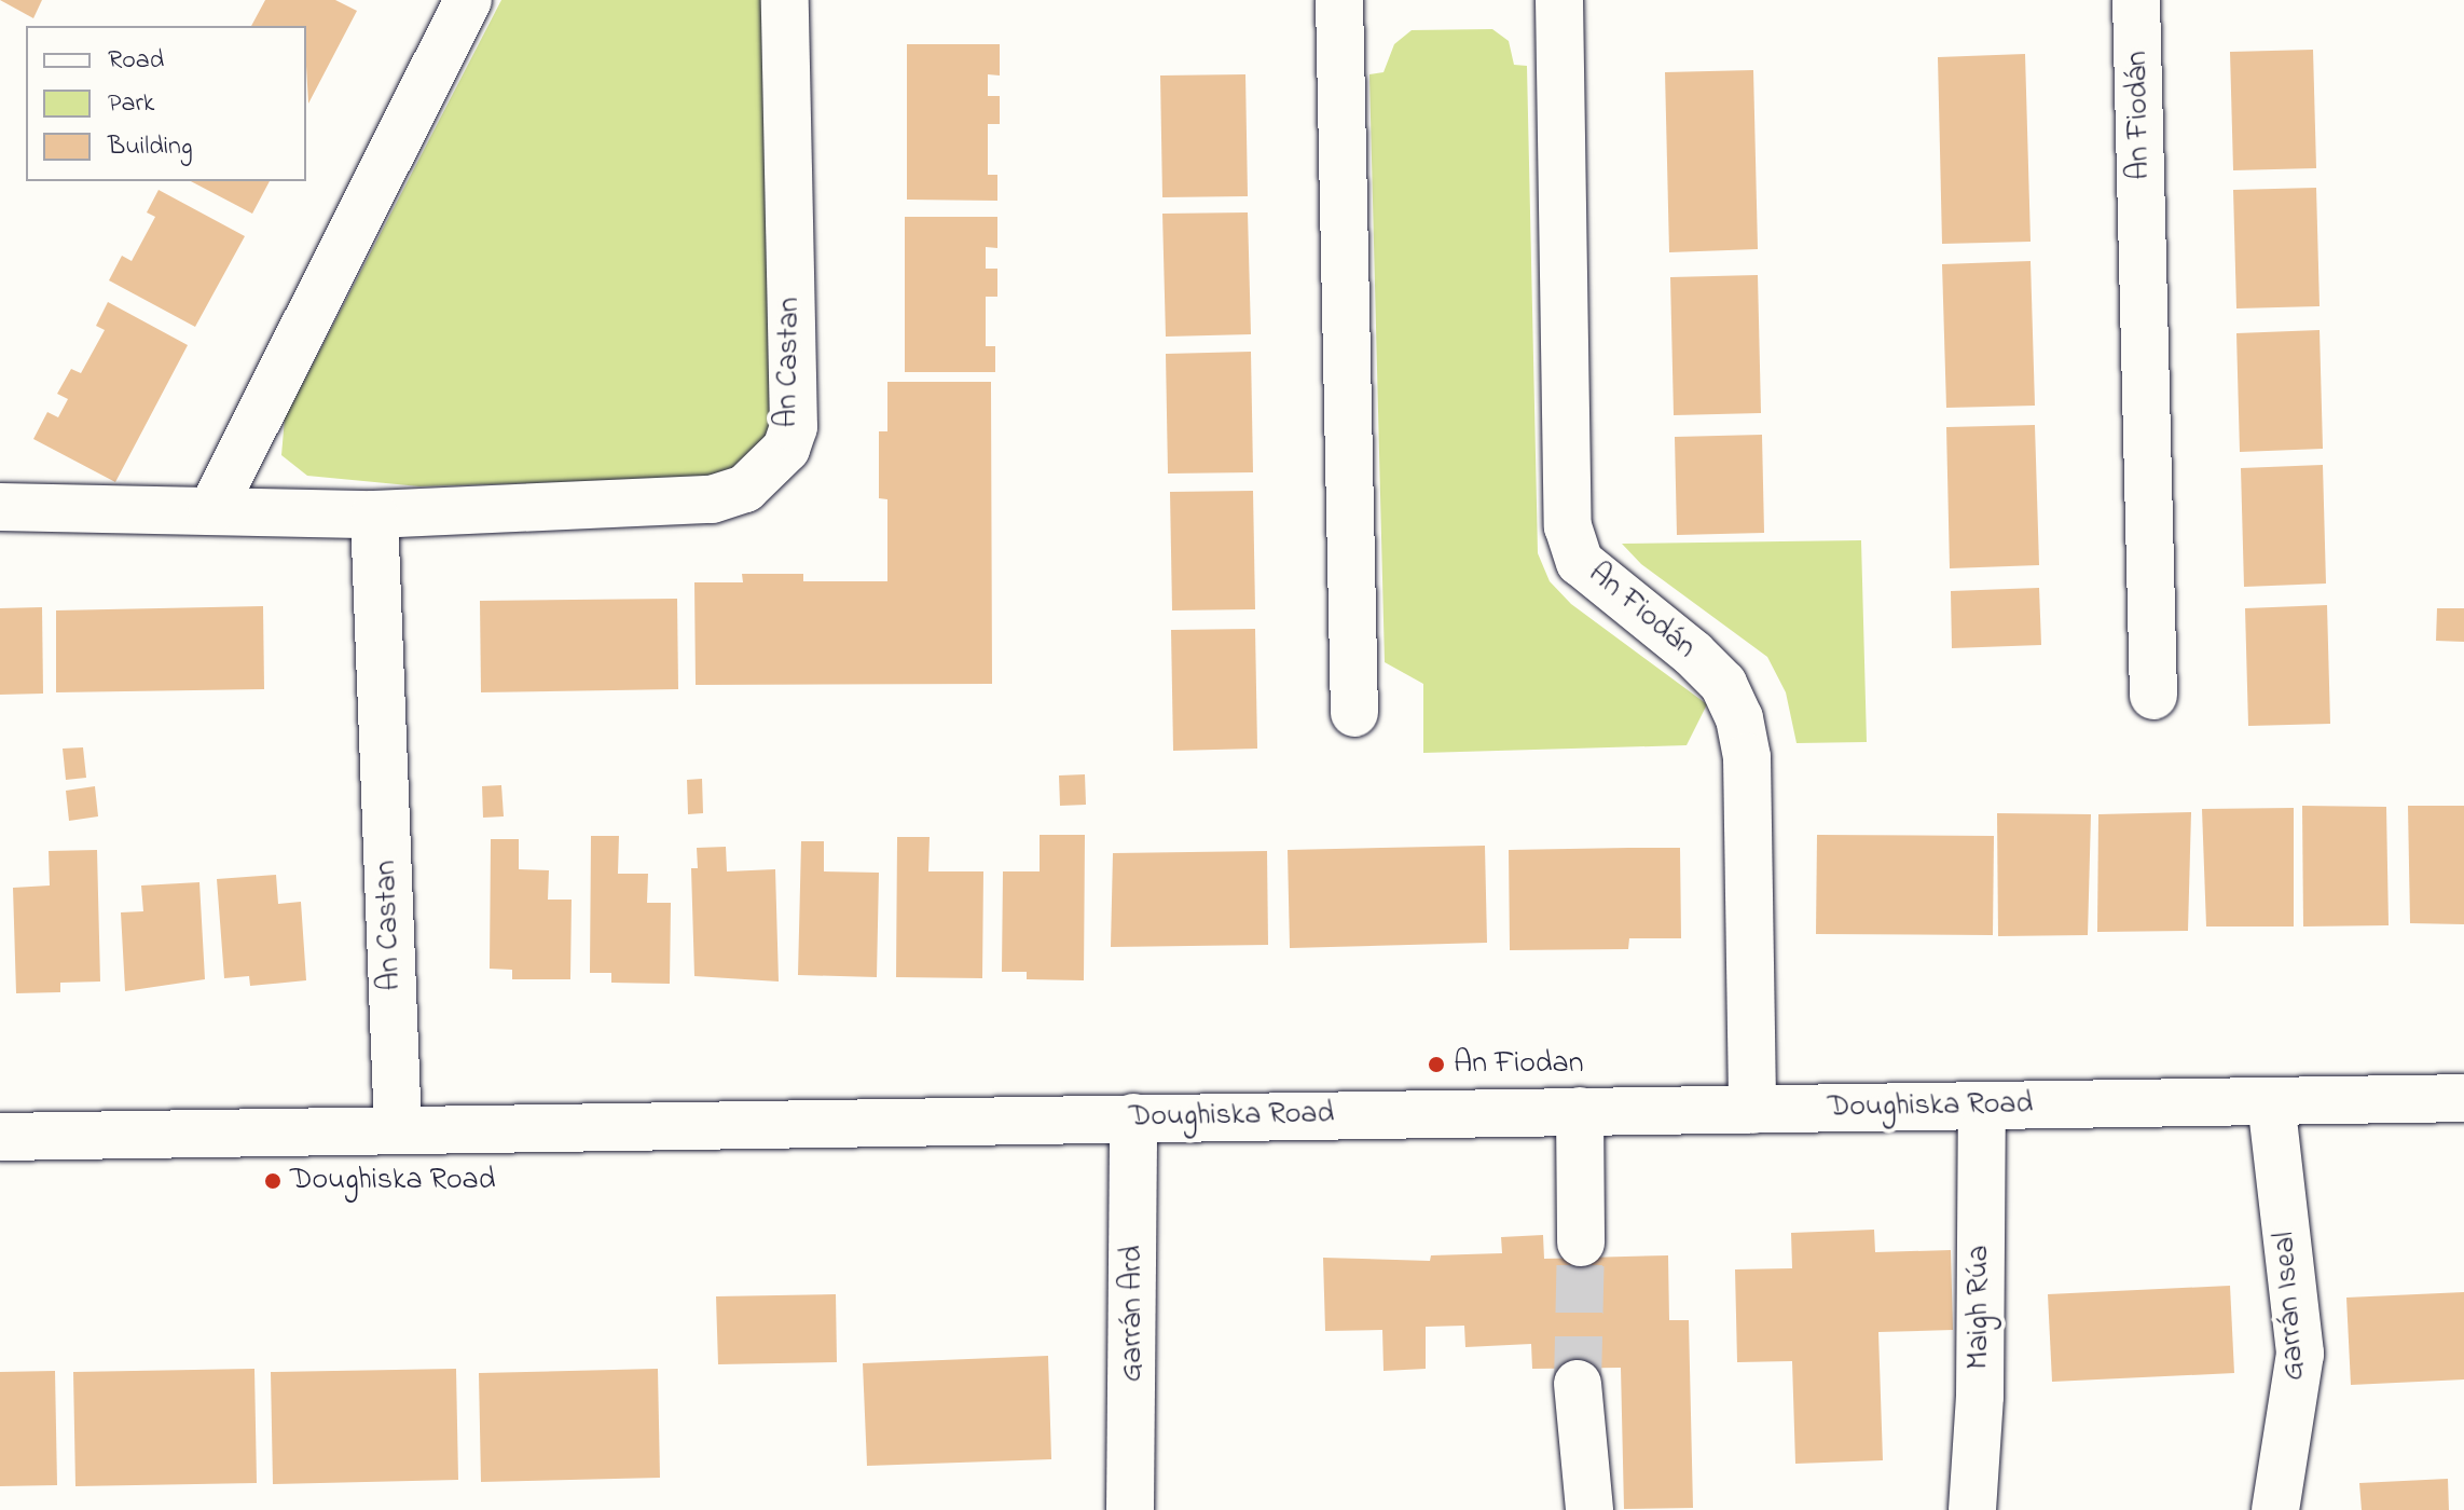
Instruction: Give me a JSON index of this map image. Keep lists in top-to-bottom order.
{
  "streets": {
    "street": [
      "An Fiodán",
      "An Castan",
      "Doughiska Road",
      "Garrán Iseal",
      "Maigh Rúa",
      "Garrán Ard"
    ]
  },
  "crossings": [
    ["An Fiodán", "Doughiska Road"],
    ["An Castan", "Doughiska Road"],
    ["Doughiska Road", "Garrán Iseal"],
    ["Doughiska Road", "Maigh Rúa"],
    ["Doughiska Road", "Garrán Ard"]
  ],
  "places": ["An Fiodan", "Doughiska Road"],
  "legend": ["Road", "Park", "Building"]
}
